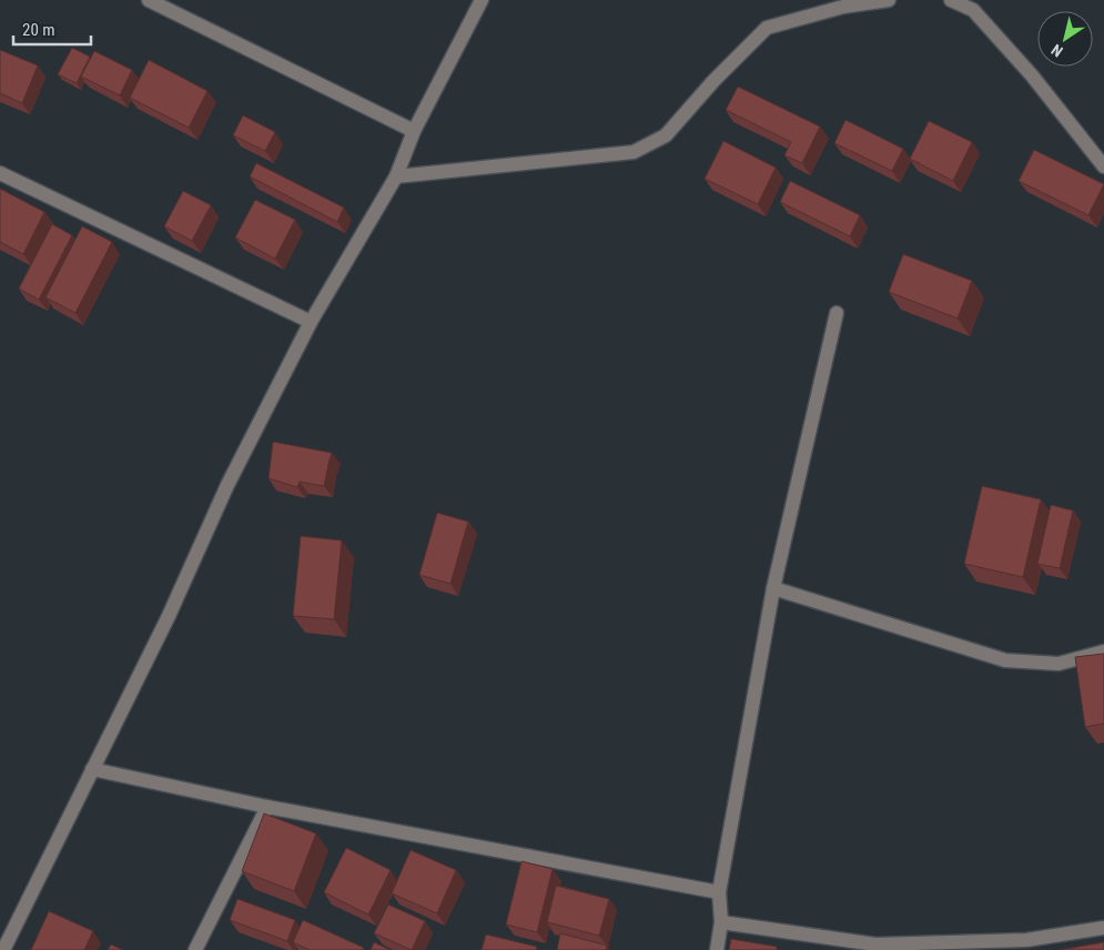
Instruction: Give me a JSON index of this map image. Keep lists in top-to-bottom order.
{
  "scale_bar": "20 m",
  "north": "bottom left"
}
